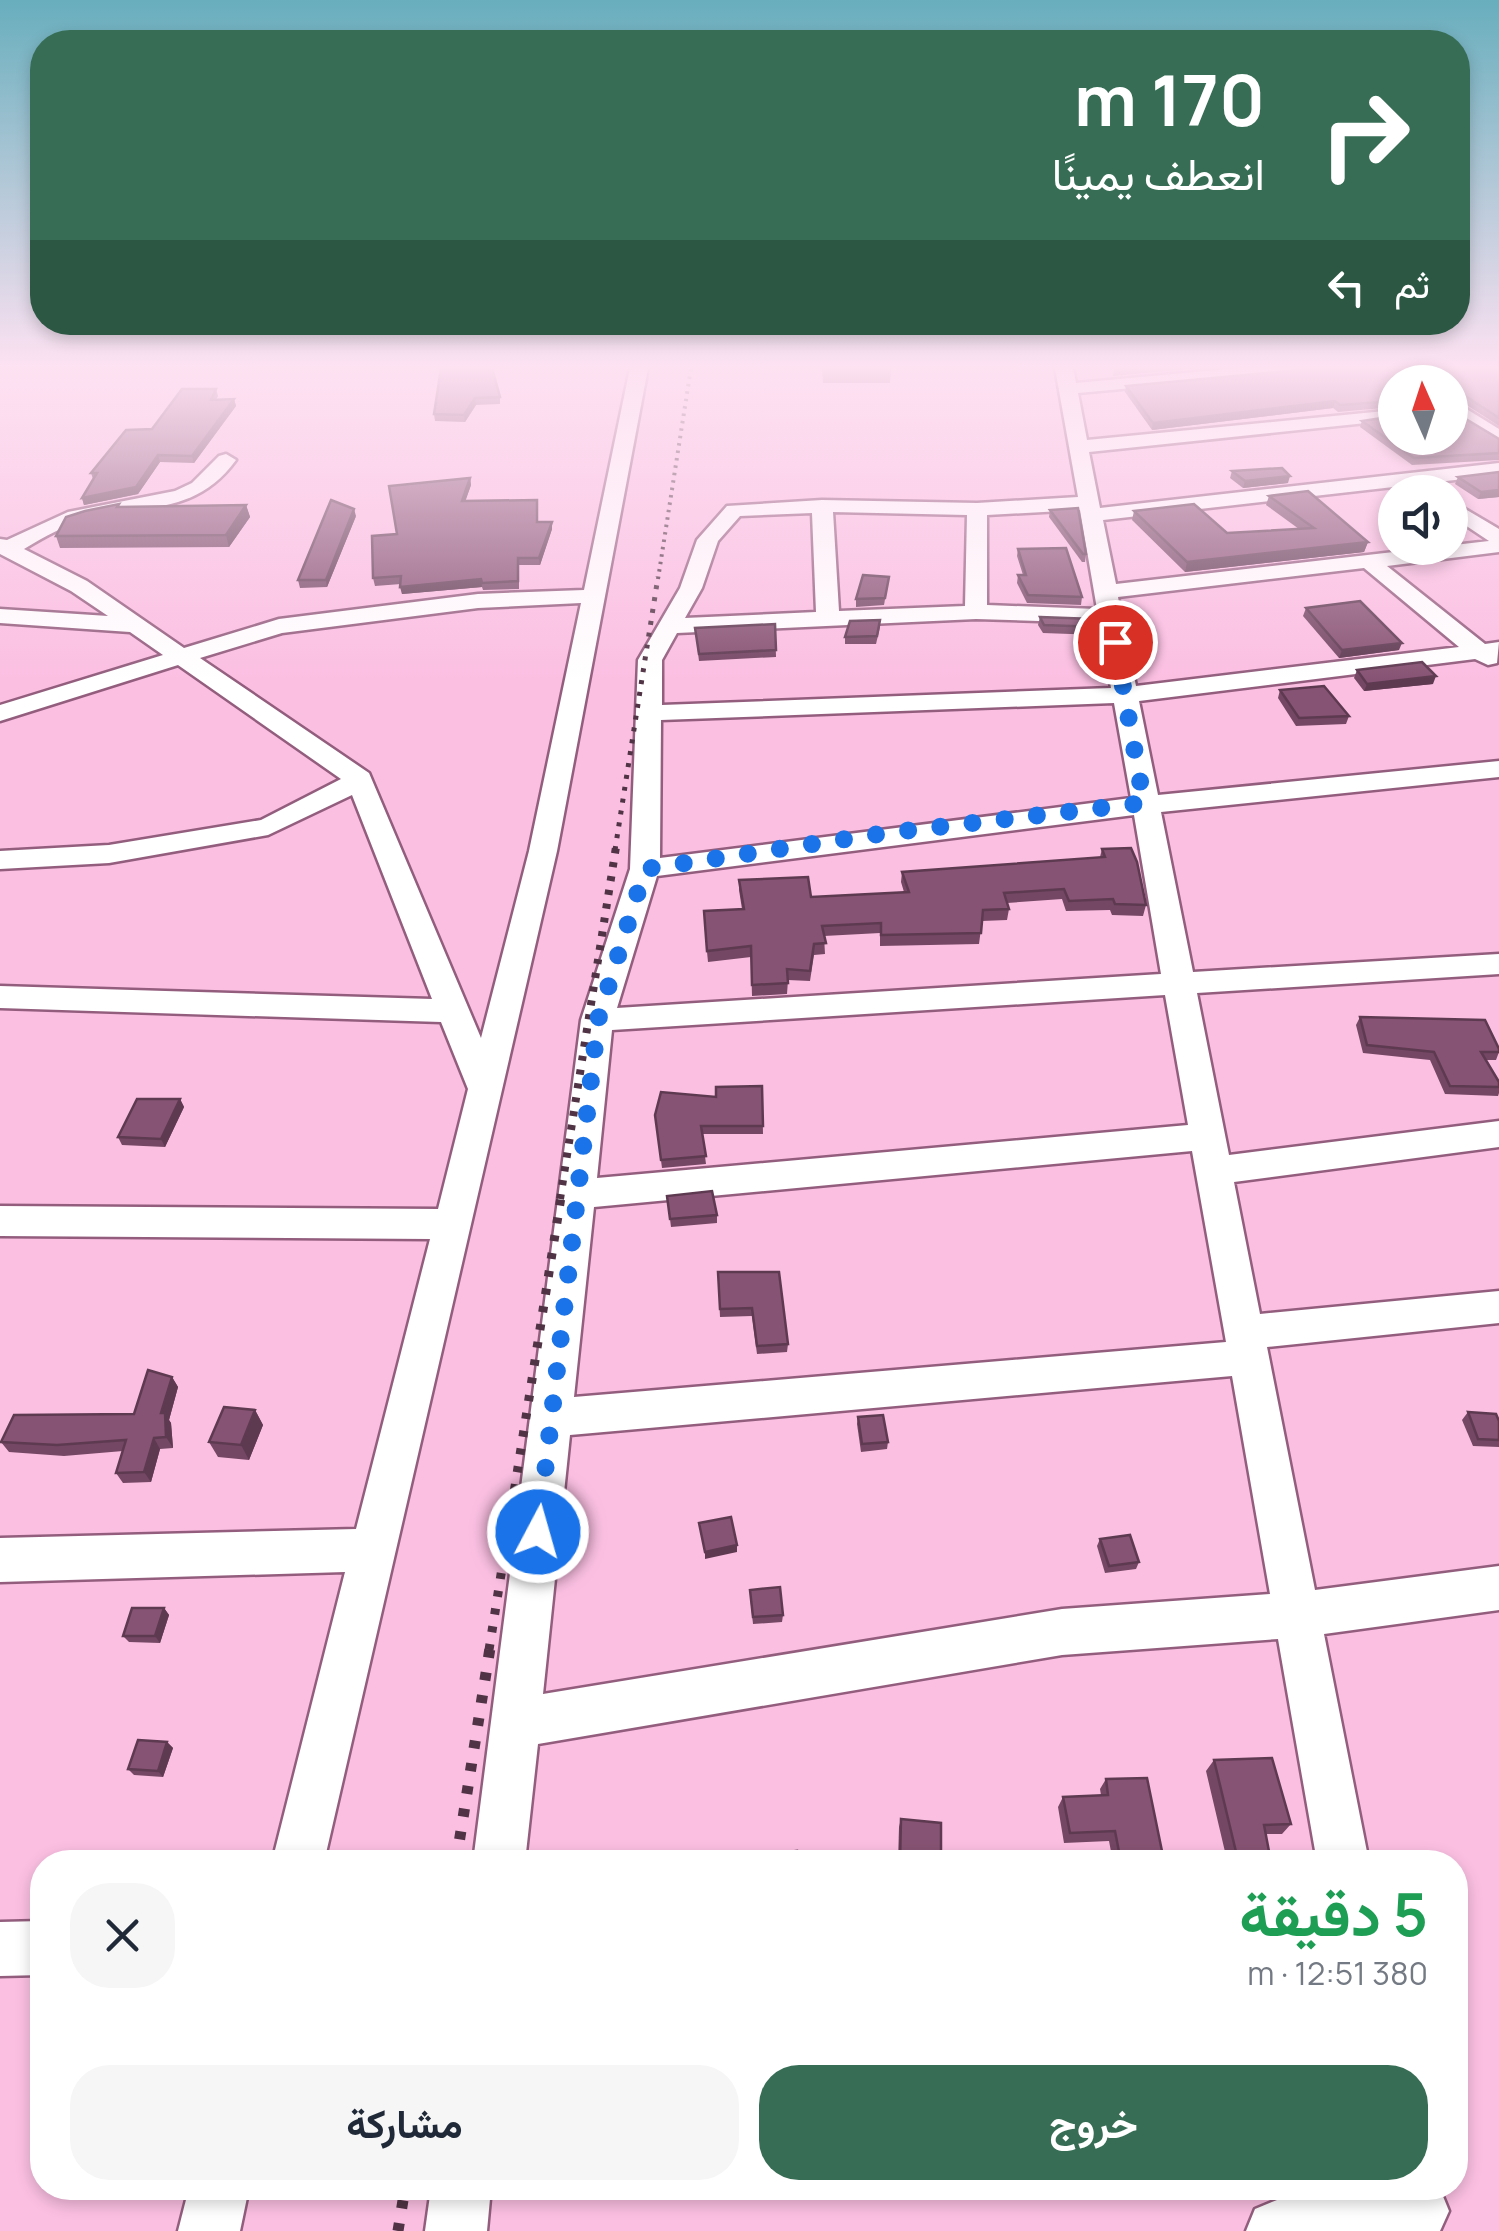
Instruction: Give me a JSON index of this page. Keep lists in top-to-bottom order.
{
  "north": "top",
  "page": {
    "turn": ["170 m", "انعطف يمينًا"],
    "then": "ثم",
    "heading": ["5 دقيقة", "380 m · 12:51"],
    "buttons": ["خروج", "مشاركة"]
  }
}
